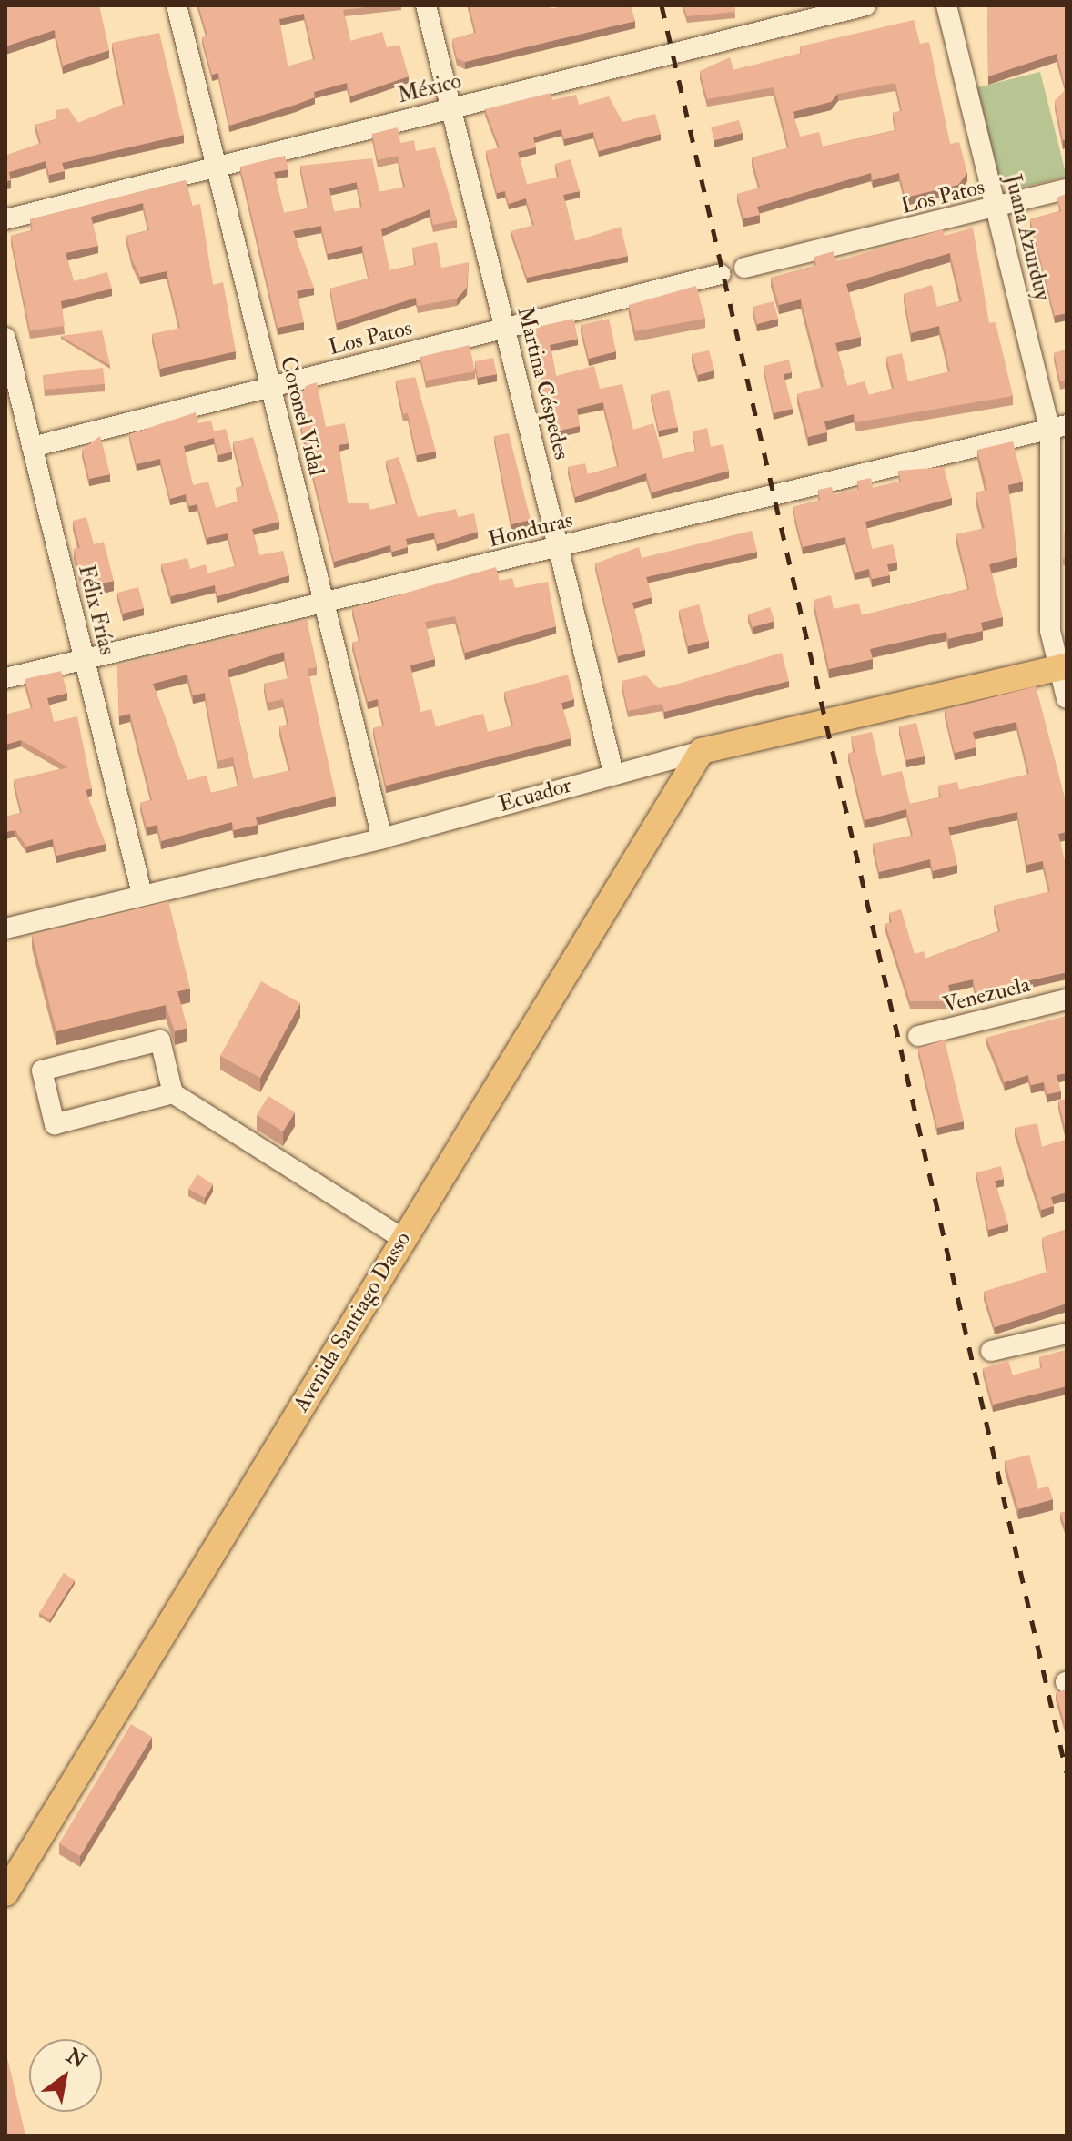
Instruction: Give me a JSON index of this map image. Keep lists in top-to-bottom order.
{
  "streets": {
    "main road": ["Ecuador", "Avenida Santiago Dasso"],
    "street": [
      "México",
      "Los Patos",
      "Juana Azurduy",
      "Martina Céspedes",
      "Coronel Vidal",
      "Honduras",
      "Félix Frías",
      "Venezuela"
    ]
  },
  "crossings": [
    ["México", "Martina Céspedes"],
    ["México", "Coronel Vidal"],
    ["Los Patos", "Juana Azurduy"],
    ["Los Patos", "Martina Céspedes"],
    ["Los Patos", "Coronel Vidal"],
    ["Los Patos", "Félix Frías"],
    ["Juana Azurduy", "Honduras"],
    ["Juana Azurduy", "Ecuador"],
    ["Martina Céspedes", "Honduras"],
    ["Martina Céspedes", "Ecuador"],
    ["Coronel Vidal", "Honduras"],
    ["Coronel Vidal", "Ecuador"],
    ["Honduras", "Félix Frías"],
    ["Félix Frías", "Ecuador"],
    ["Ecuador", "Avenida Santiago Dasso"]
  ],
  "north": "top right"
}
